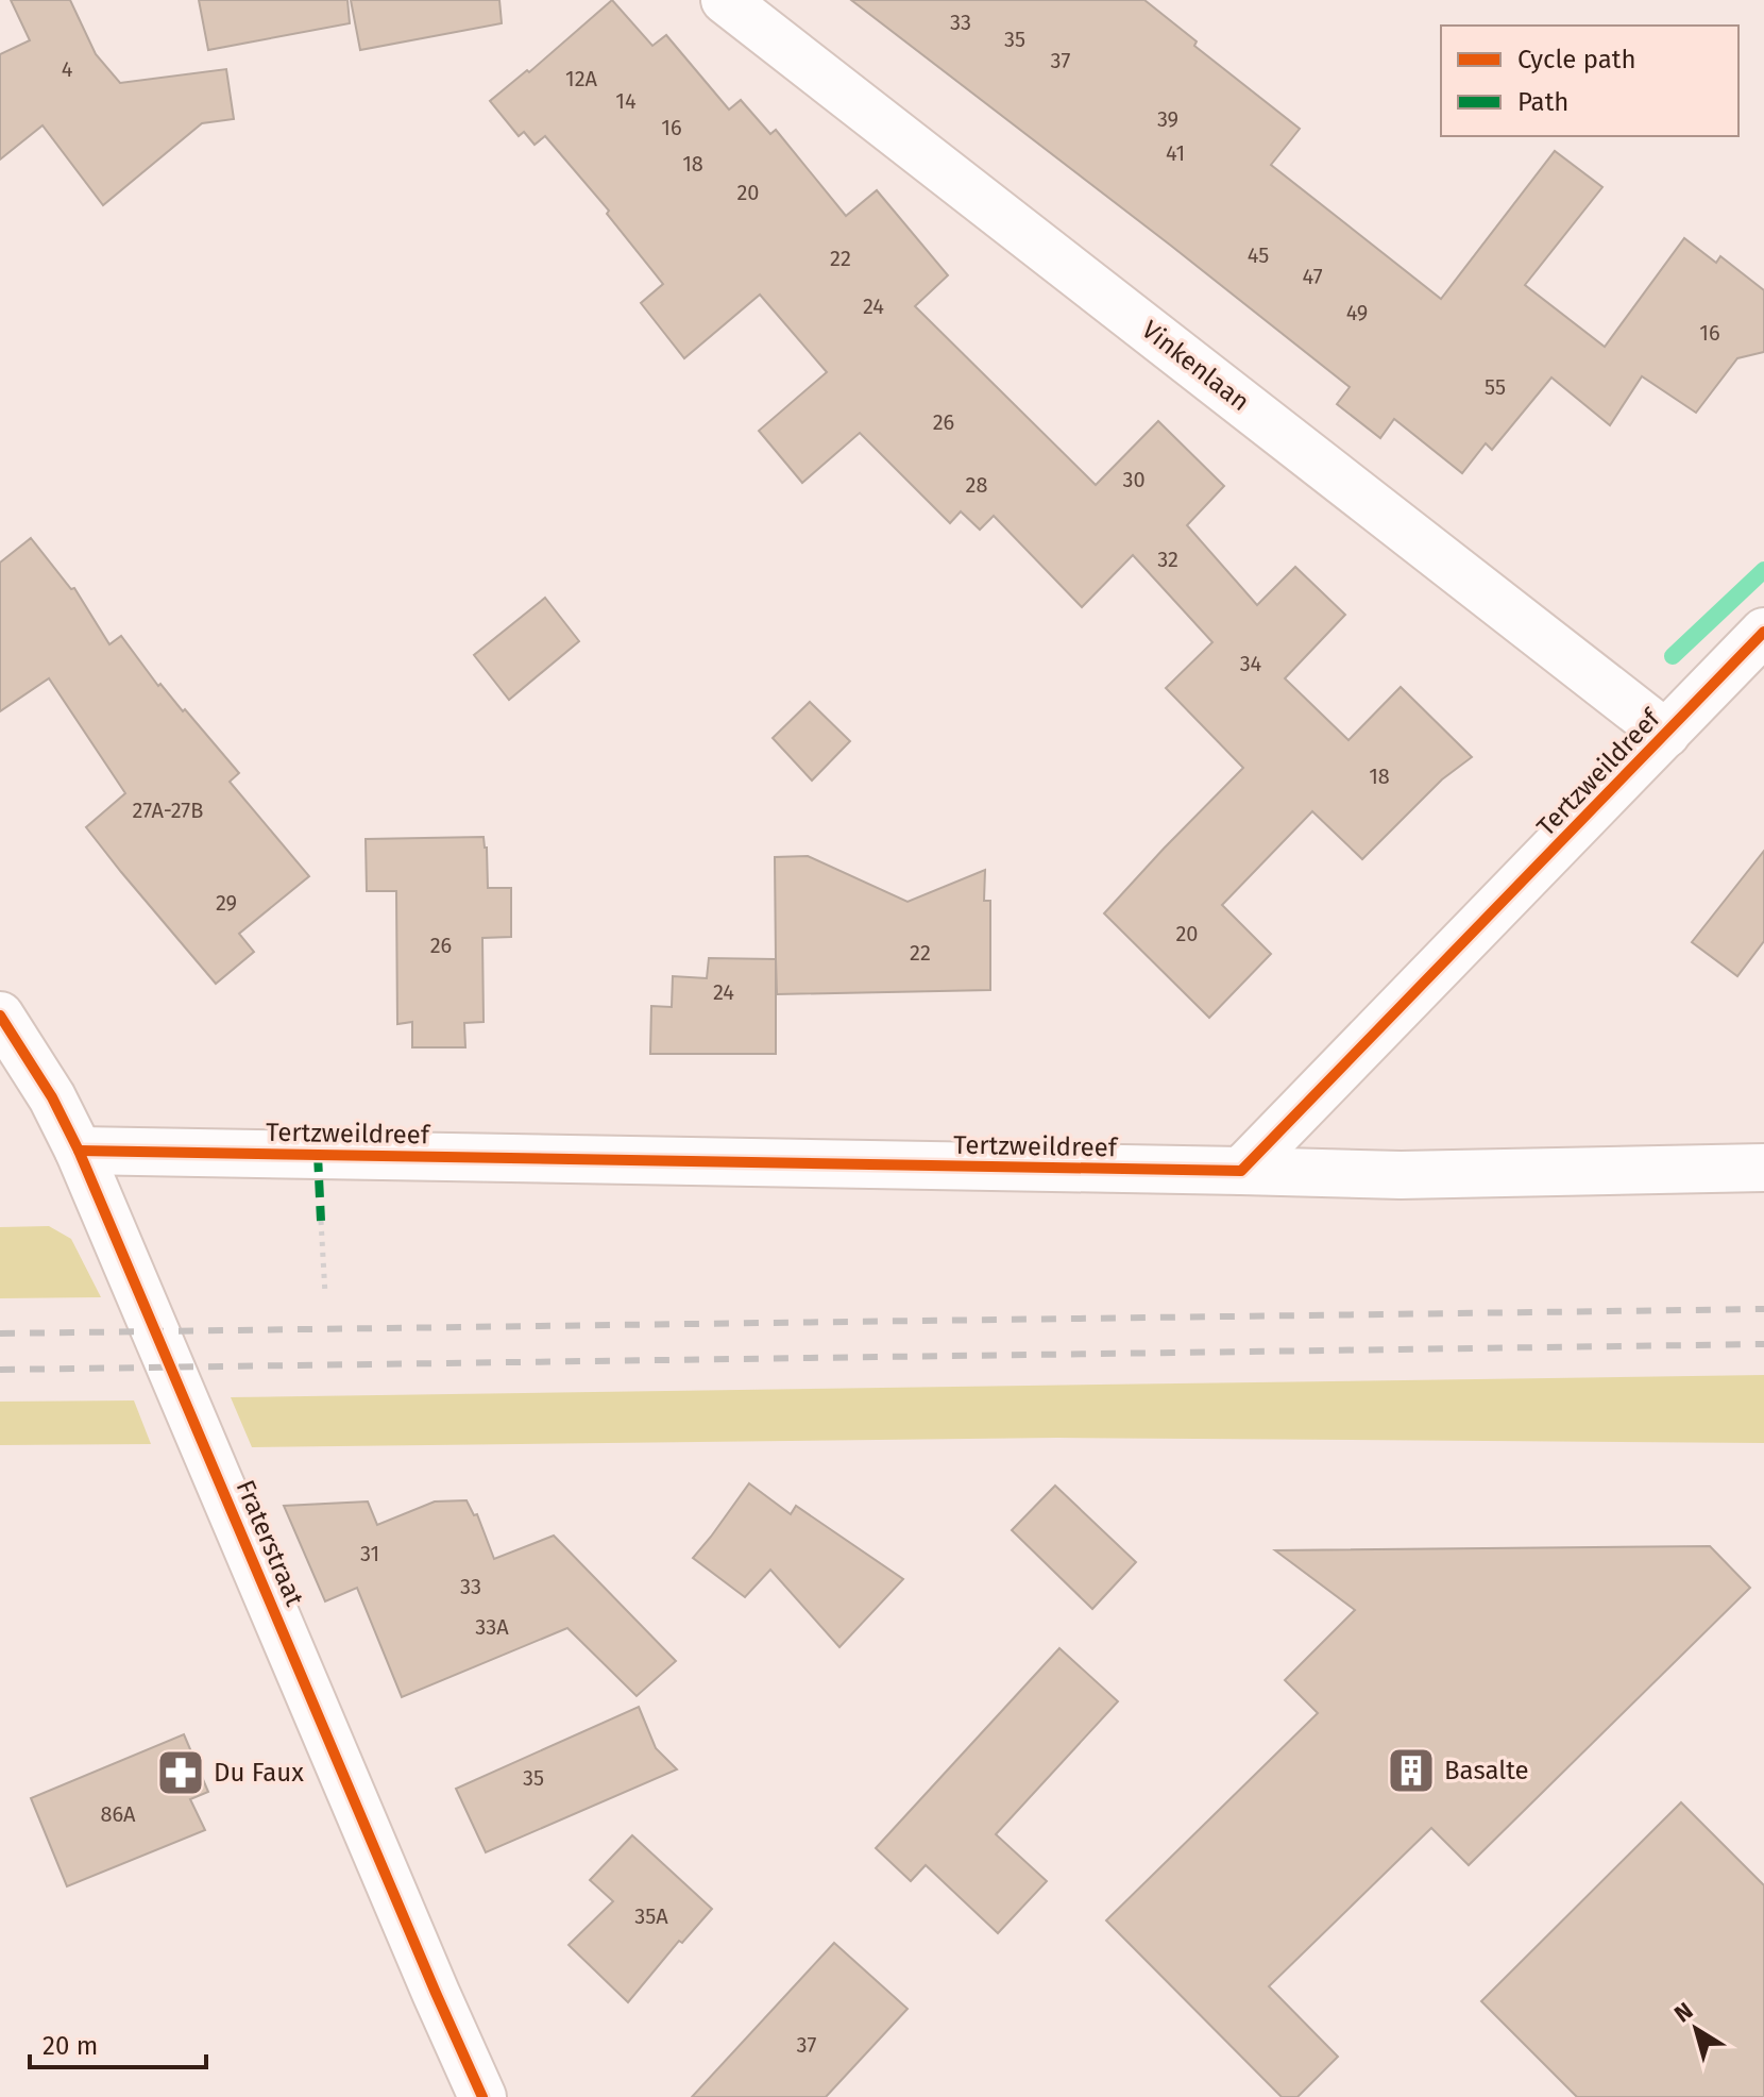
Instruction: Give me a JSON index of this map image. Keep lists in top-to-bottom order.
{
  "streets": {
    "street": ["Vinkenlaan", "Tertzweildreef", "Fraterstraat"]
  },
  "crossings": [
    ["Vinkenlaan", "Tertzweildreef"],
    ["Tertzweildreef", "Fraterstraat"]
  ],
  "places": {
    "building": ["Basalte"],
    "pharmacy": ["Du Faux"]
  },
  "house_numbers": [
    "33",
    "35",
    "37",
    "4",
    "12A",
    "14",
    "39",
    "16",
    "41",
    "18",
    "20",
    "45",
    "22",
    "47",
    "24",
    "49",
    "16",
    "55",
    "26",
    "30",
    "28",
    "32",
    "34",
    "18",
    "27A-27B",
    "29",
    "20",
    "26",
    "22",
    "24",
    "31",
    "33",
    "33A",
    "35",
    "86A",
    "35A",
    "37"
  ],
  "legend": ["Cycle path", "Path"],
  "scale_bar": "20 m",
  "north": "top left"
}
